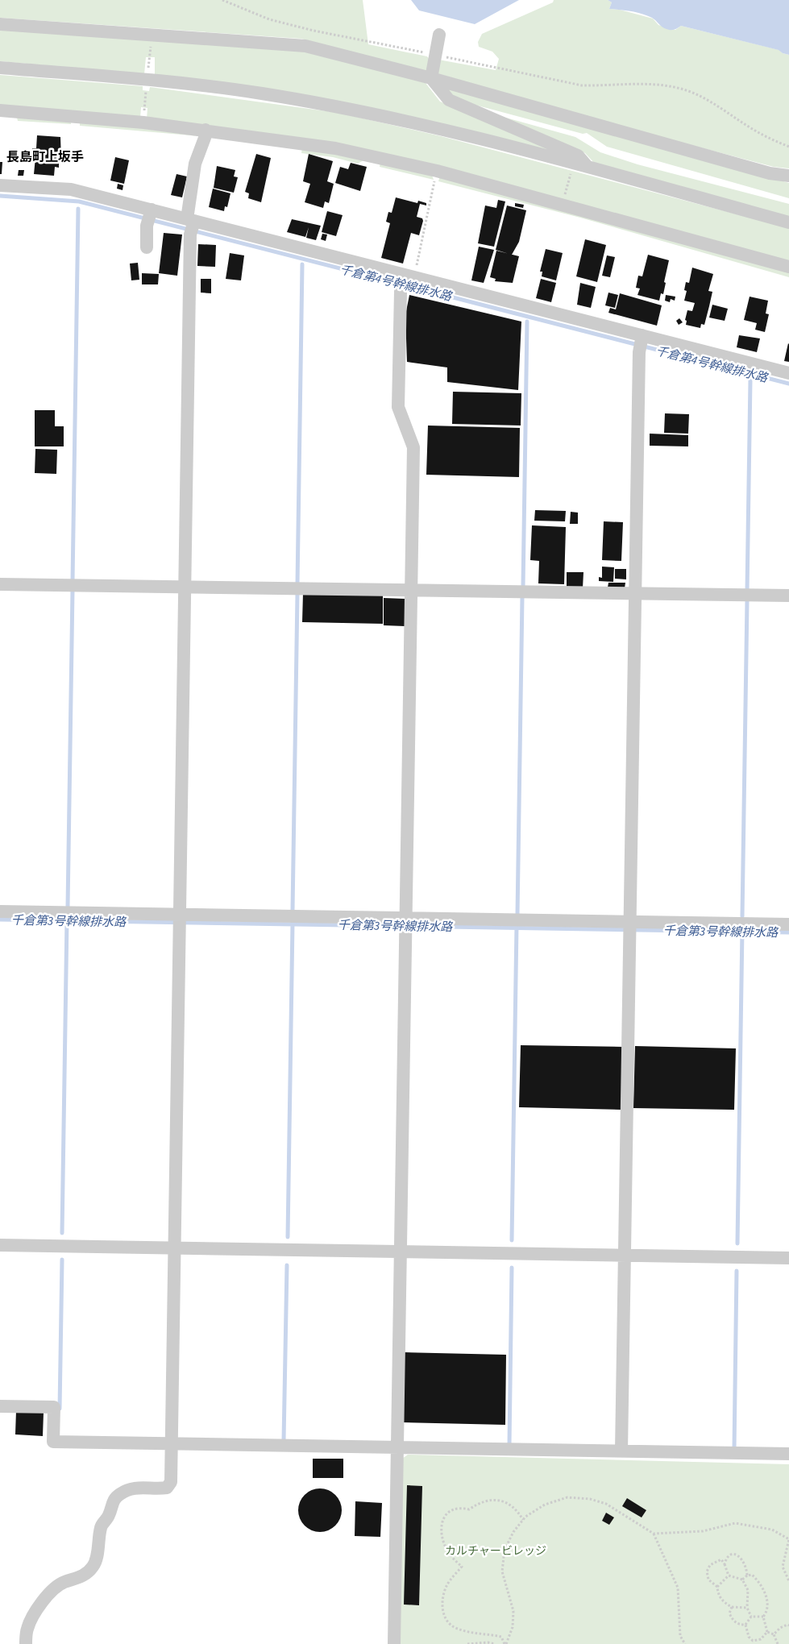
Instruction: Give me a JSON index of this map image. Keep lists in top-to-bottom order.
{
  "districts": ["長島町上坂手"],
  "water": ["千倉第4号幹線排水路", "千倉第3号幹線排水路"],
  "parks": ["カルチャービレッジ"]
}
